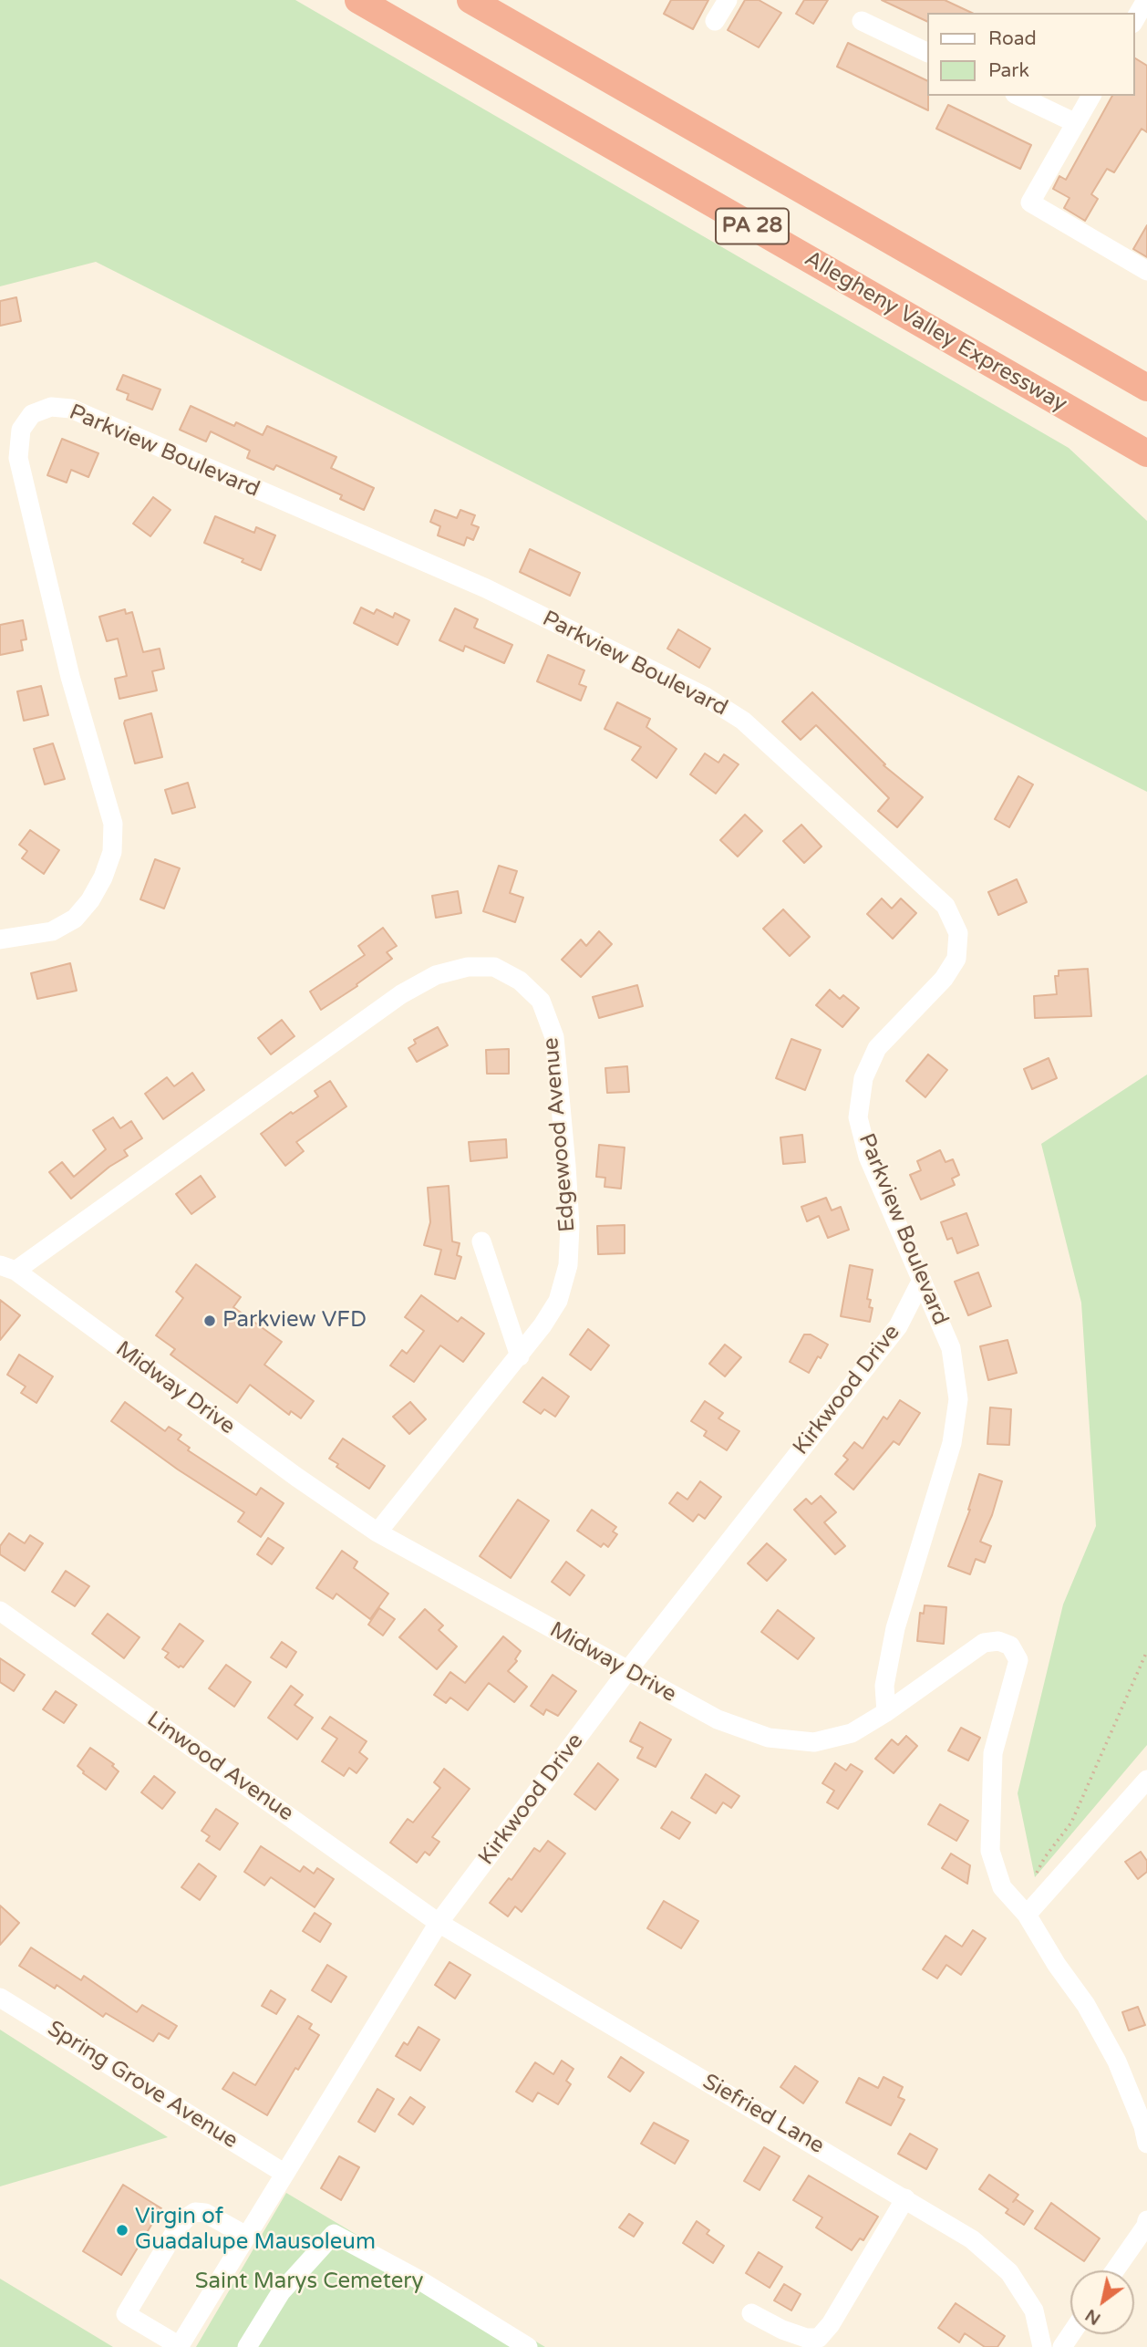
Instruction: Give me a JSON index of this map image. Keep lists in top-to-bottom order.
{
  "streets": {
    "highway": ["PA 28", "Allegheny Valley Expressway"],
    "street": [
      "Parkview Boulevard",
      "Edgewood Avenue",
      "Midway Drive",
      "Kirkwood Drive",
      "Linwood Avenue",
      "Spring Grove Avenue",
      "Siefried Lane"
    ]
  },
  "crossings": [
    ["Parkview Boulevard", "Midway Drive"],
    ["Parkview Boulevard", "Kirkwood Drive"],
    ["Edgewood Avenue", "Midway Drive"],
    ["Midway Drive", "Kirkwood Drive"],
    ["Kirkwood Drive", "Linwood Avenue"],
    ["Kirkwood Drive", "Spring Grove Avenue"],
    ["Kirkwood Drive", "Siefried Lane"],
    ["Linwood Avenue", "Siefried Lane"]
  ],
  "parks": ["Saint Marys Cemetery"],
  "places": ["Parkview VFD", "Virgin of Guadalupe Mausoleum"],
  "legend": ["Road", "Park"],
  "north": "bottom left"
}
